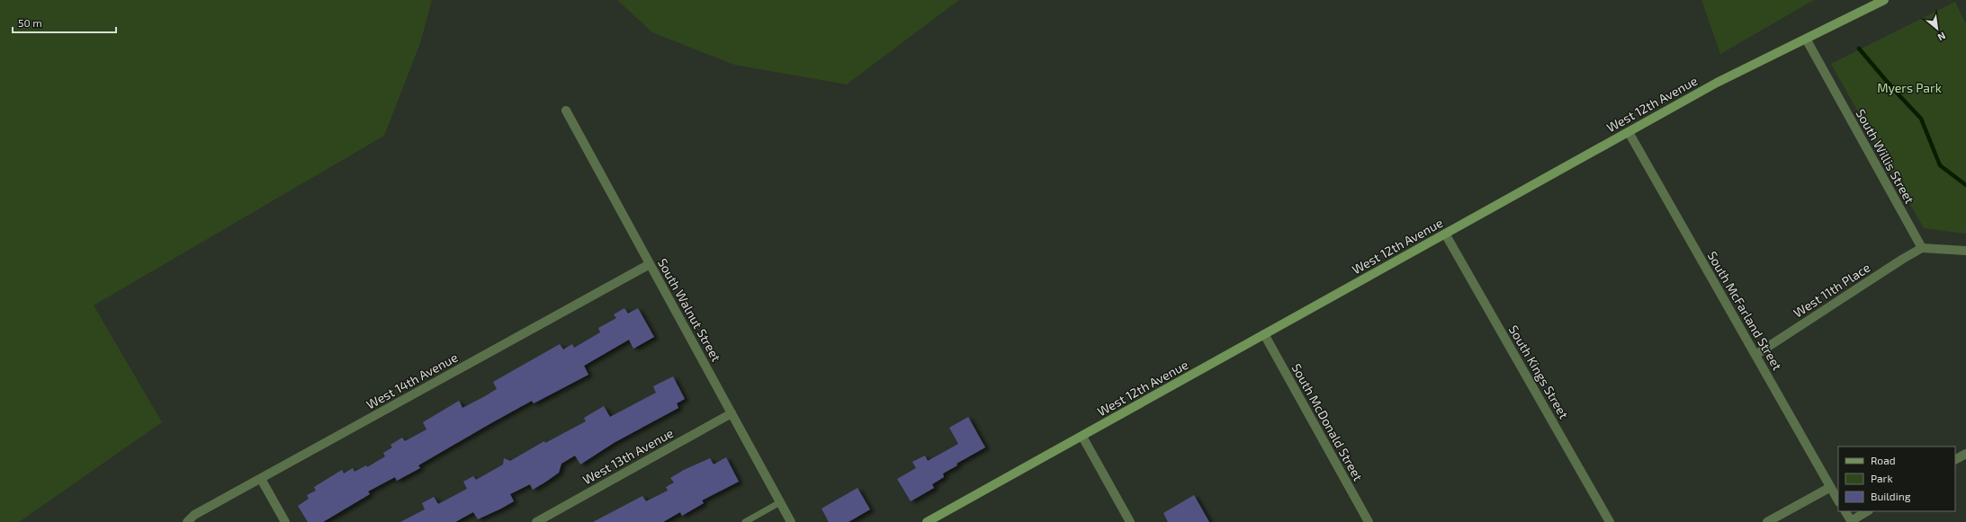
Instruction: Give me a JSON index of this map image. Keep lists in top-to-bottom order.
{
  "streets": {
    "main road": ["West 12th Avenue"],
    "street": [
      "South Willis Street",
      "West 11th Place",
      "South Walnut Street",
      "South McFarland Street",
      "South Kings Street",
      "West 14th Avenue",
      "South McDonald Street",
      "West 13th Avenue"
    ]
  },
  "crossings": [
    ["West 12th Avenue", "South Willis Street"],
    ["West 12th Avenue", "South McFarland Street"],
    ["West 12th Avenue", "South Kings Street"],
    ["West 12th Avenue", "South McDonald Street"],
    ["South Willis Street", "West 11th Place"],
    ["West 11th Place", "South McFarland Street"],
    ["South Walnut Street", "West 14th Avenue"],
    ["South Walnut Street", "West 13th Avenue"]
  ],
  "parks": ["Myers Park"],
  "legend": ["Road", "Park", "Building"],
  "scale_bar": "50 m",
  "north": "bottom right"
}
